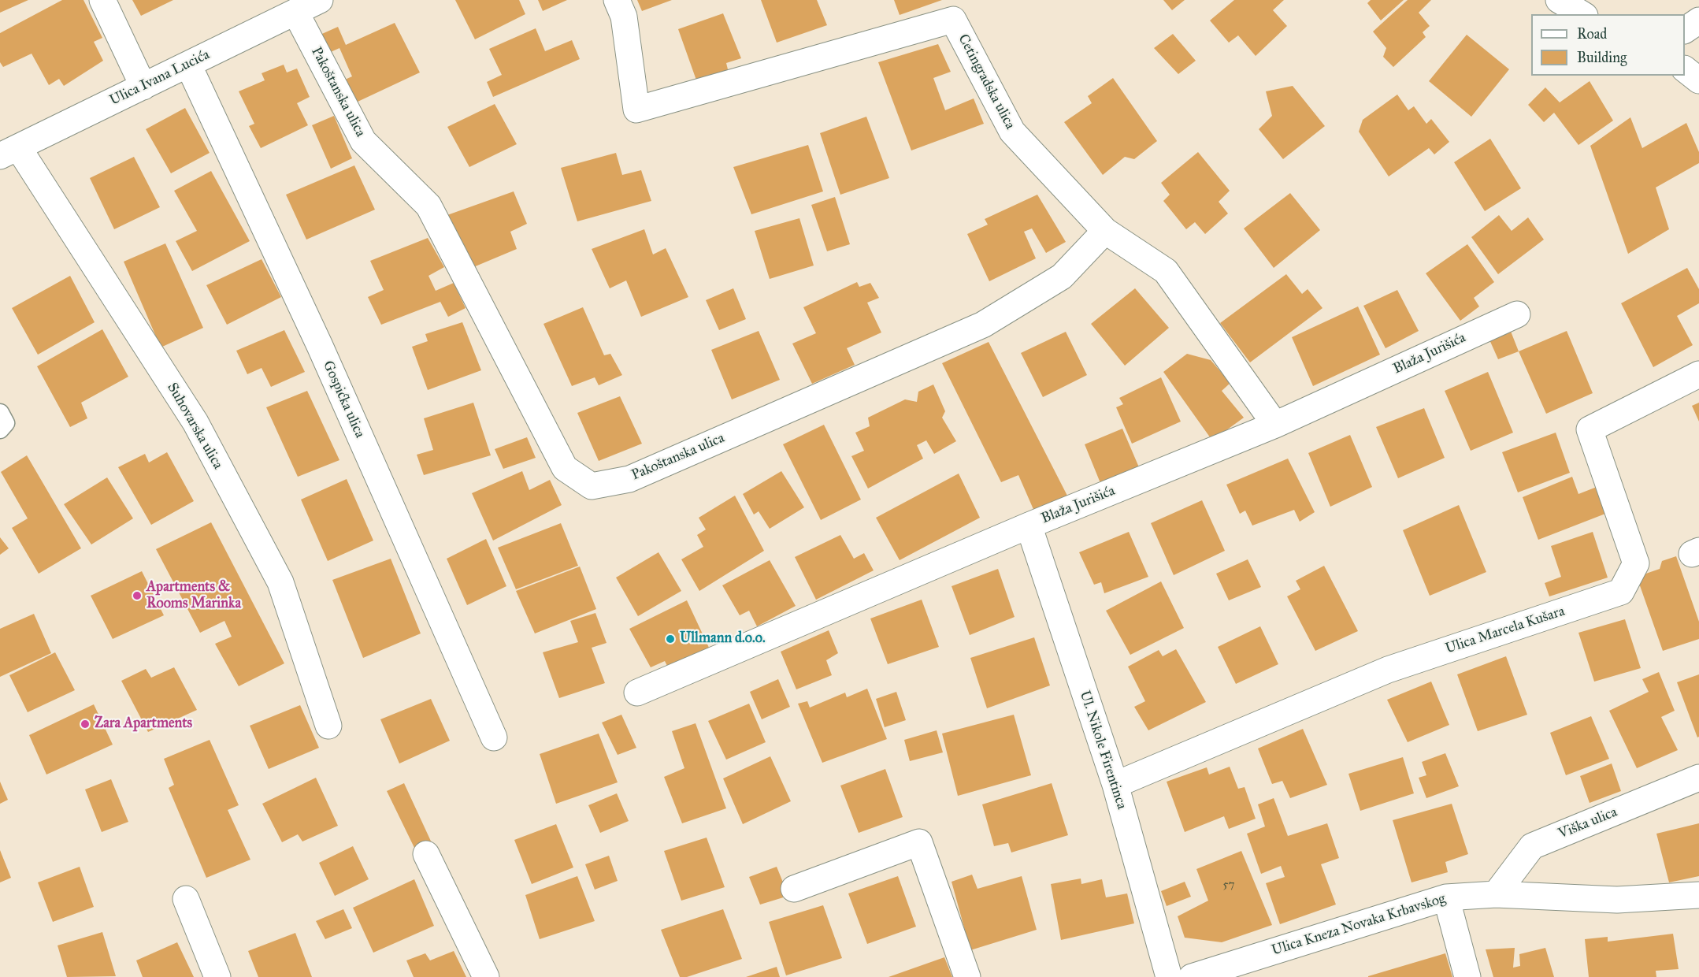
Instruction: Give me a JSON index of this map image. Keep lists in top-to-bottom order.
{
  "streets": {
    "street": [
      "Ulica Ivana Lucića",
      "Cetingradska ulica",
      "Pakoštanska ulica",
      "Blaža Jurišića",
      "Gospićka ulica",
      "Suhovarska ulica",
      "Ulica Marcela Kušara",
      "Ul. Nikole Firentinca",
      "Viška ulica",
      "Ulica Kneza Novaka Krbavskog"
    ]
  },
  "crossings": [
    ["Ulica Ivana Lucića", "Pakoštanska ulica"],
    ["Ulica Ivana Lucića", "Gospićka ulica"],
    ["Ulica Ivana Lucića", "Suhovarska ulica"],
    ["Cetingradska ulica", "Pakoštanska ulica"],
    ["Cetingradska ulica", "Blaža Jurišića"],
    ["Blaža Jurišića", "Ul. Nikole Firentinca"],
    ["Ulica Marcela Kušara", "Ul. Nikole Firentinca"],
    ["Viška ulica", "Ulica Kneza Novaka Krbavskog"]
  ],
  "places": ["Apartments & Rooms Marinka", "Ullmann d.o.o.", "Zara Apartments"],
  "house_numbers": ["57"],
  "legend": ["Road", "Building"]
}
